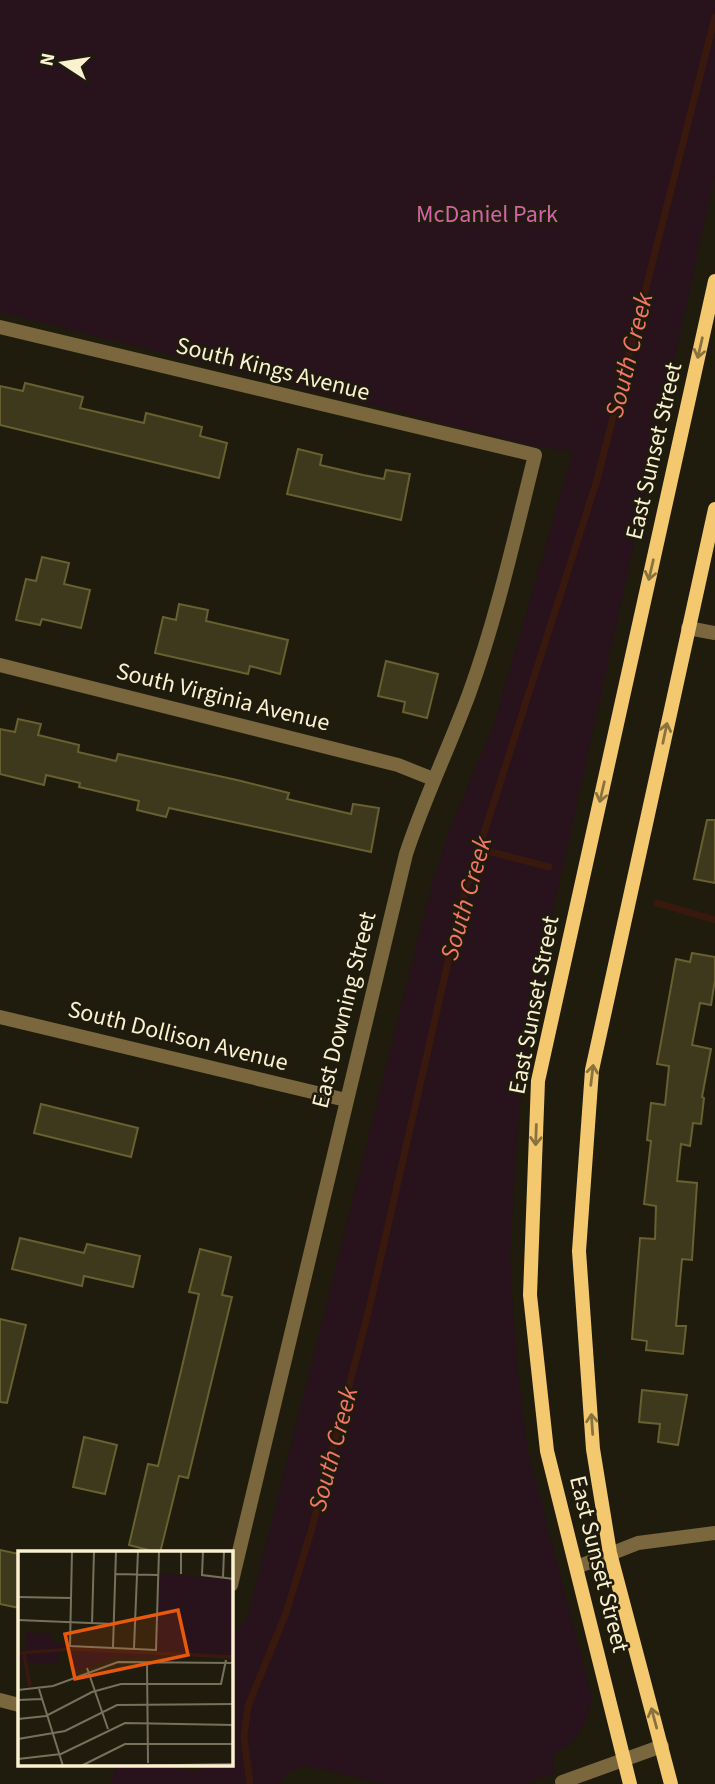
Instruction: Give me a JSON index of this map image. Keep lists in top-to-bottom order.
{
  "streets": {
    "main road": ["East Sunset Street"],
    "street": [
      "South Kings Avenue",
      "South Virginia Avenue",
      "East Downing Street",
      "South Dollison Avenue"
    ]
  },
  "crossings": [
    ["South Kings Avenue", "East Downing Street"],
    ["South Virginia Avenue", "East Downing Street"],
    ["East Downing Street", "South Dollison Avenue"]
  ],
  "water": ["South Creek"],
  "parks": ["McDaniel Park"],
  "north": "left"
}
